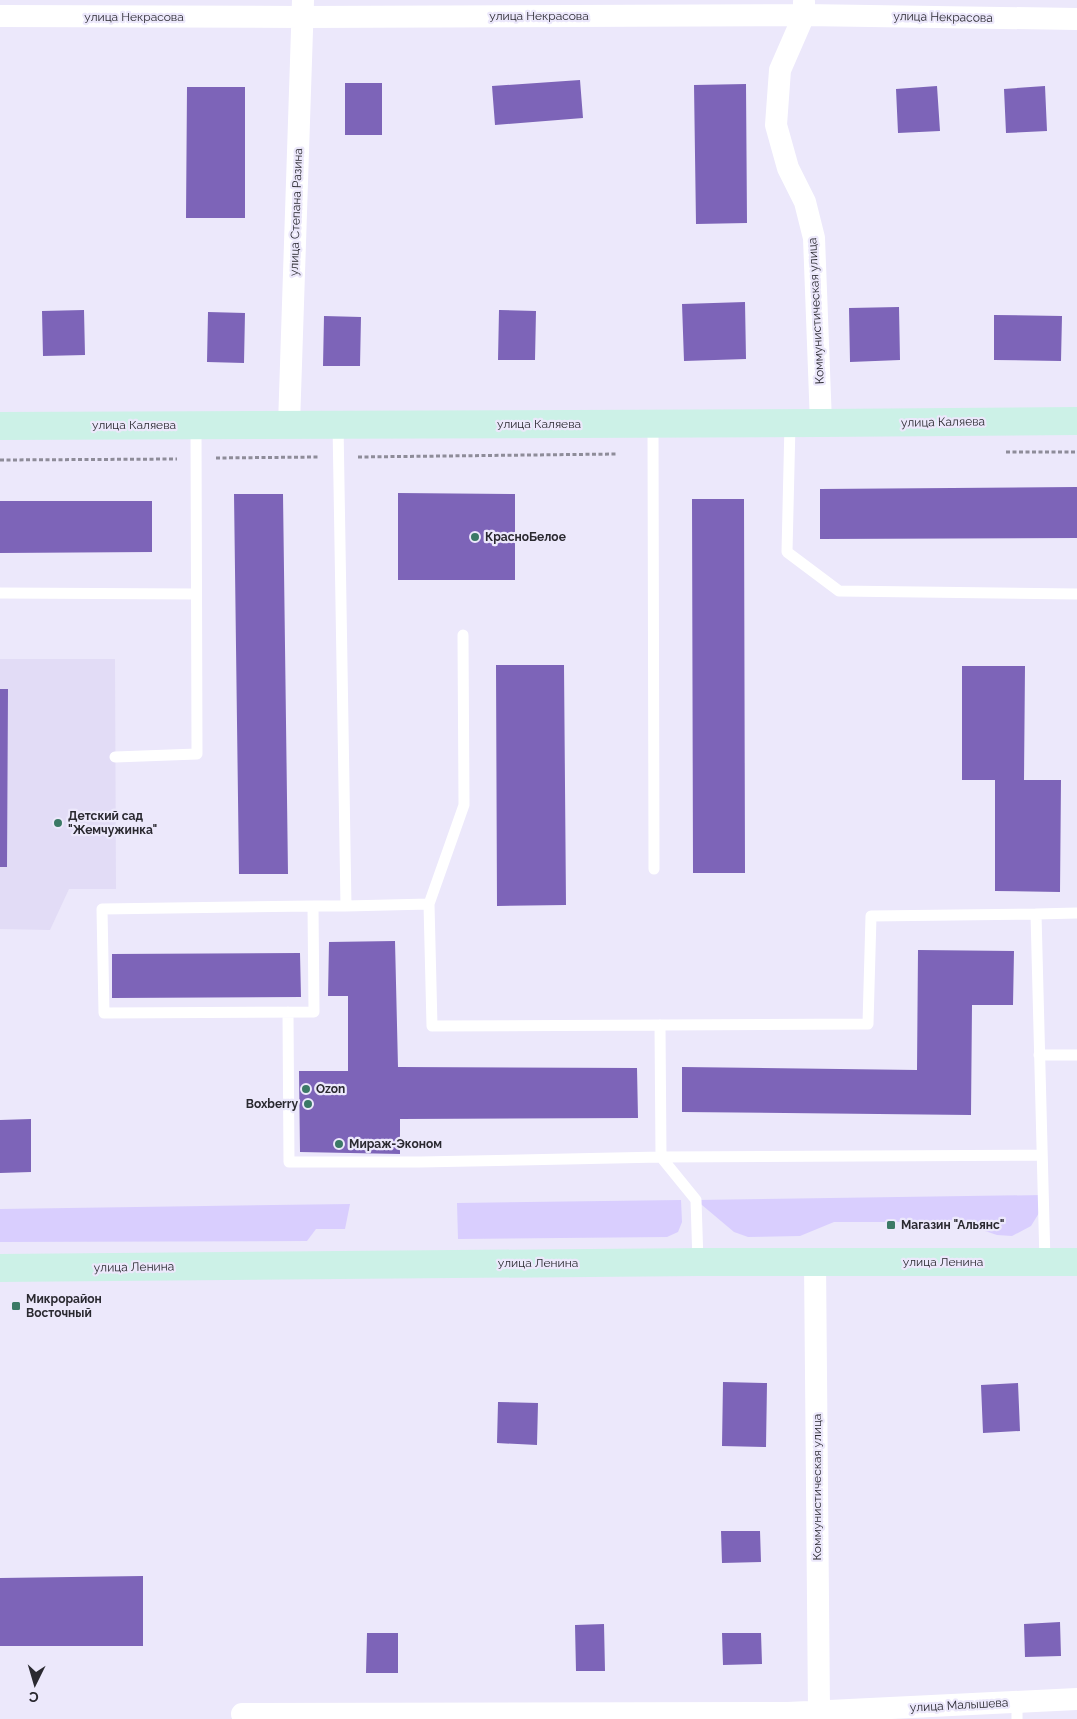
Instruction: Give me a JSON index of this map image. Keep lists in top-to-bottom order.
{
  "streets": {
    "street": [
      "улица Некрасова",
      "улица Степана Разина",
      "Коммунистическая улица",
      "улица Каляева",
      "улица Ленина",
      "улица Малышева"
    ]
  },
  "crossings": [
    ["улица Некрасова", "улица Степана Разина"],
    ["улица Некрасова", "Коммунистическая улица"],
    ["улица Степана Разина", "улица Каляева"],
    ["Коммунистическая улица", "улица Каляева"],
    ["Коммунистическая улица", "улица Ленина"],
    ["Коммунистическая улица", "улица Малышева"]
  ],
  "places": {
    "other": [
      "КрасноБелое",
      "Детский сад \"Жемчужинка\"",
      "Ozon",
      "Boxberry",
      "Мираж-Эконом"
    ],
    "transit": ["Магазин \"Альянс\"", "Микрорайон Восточный"]
  },
  "north": "bottom"
}
